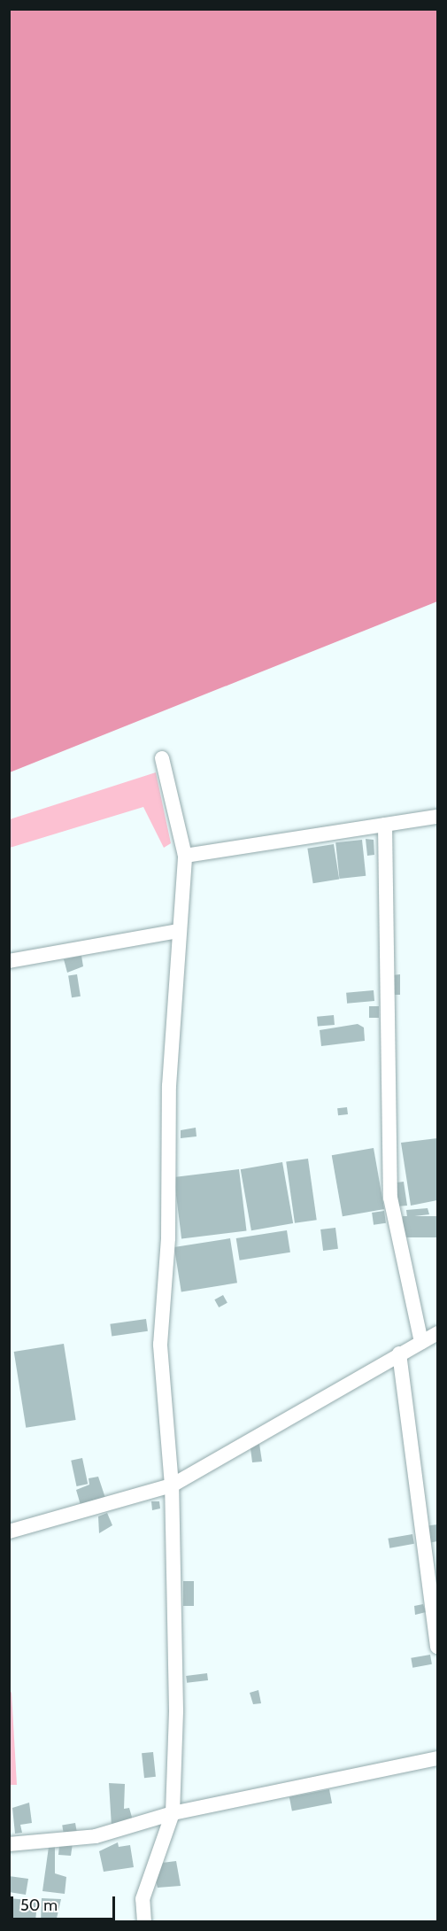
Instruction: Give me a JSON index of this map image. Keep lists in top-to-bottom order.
{
  "scale_bar": "50 m"
}
